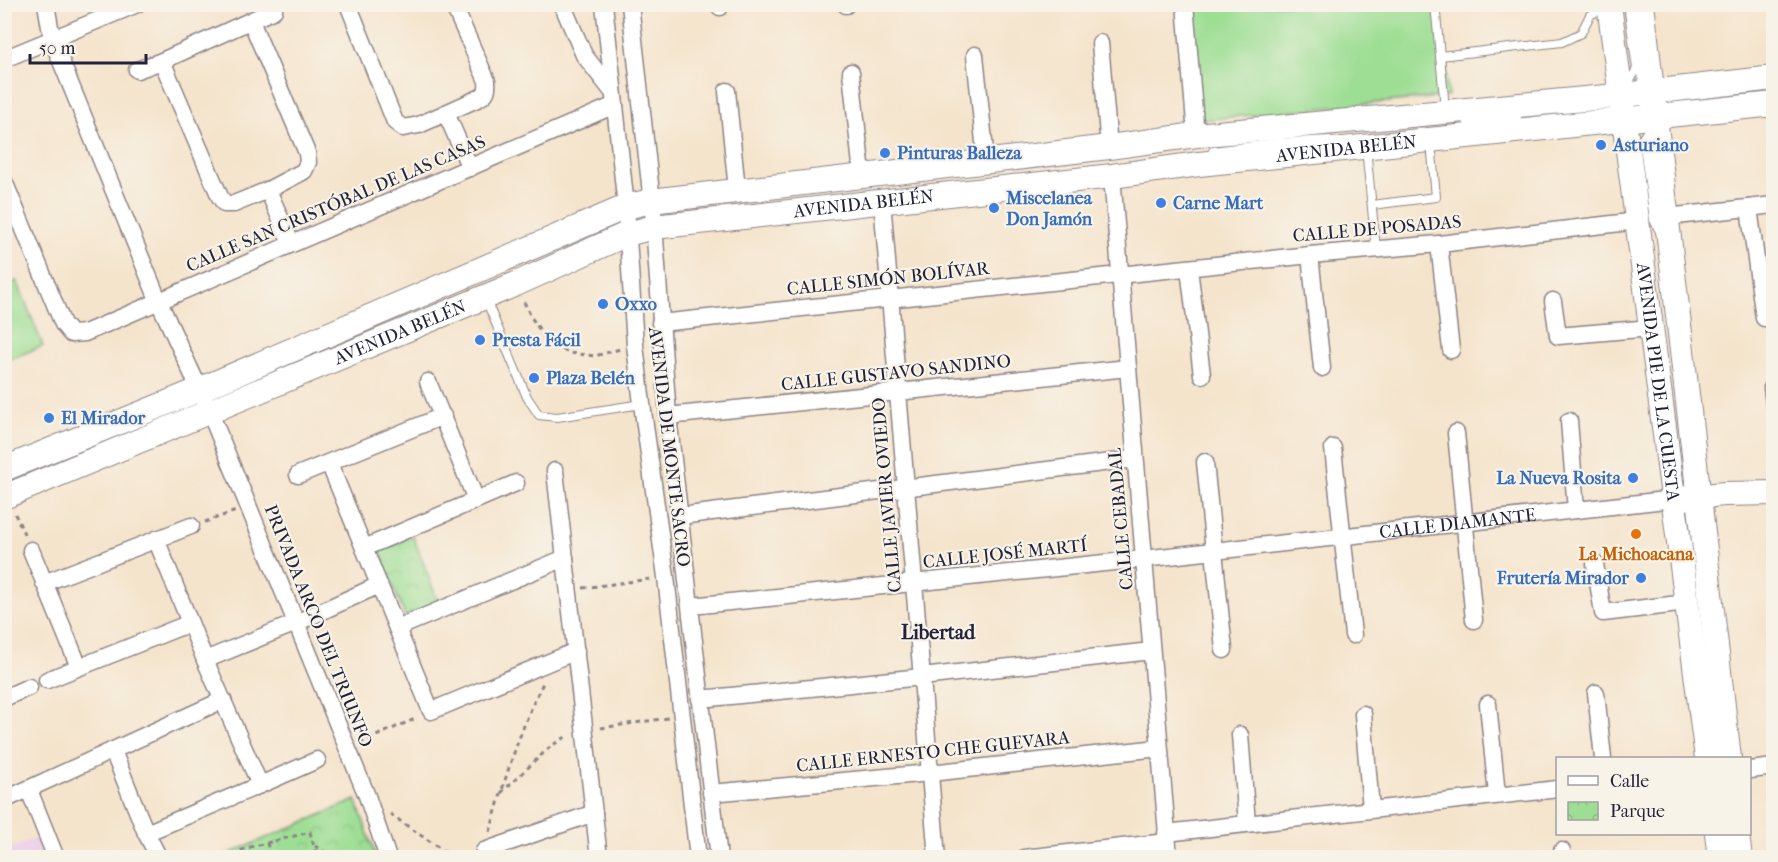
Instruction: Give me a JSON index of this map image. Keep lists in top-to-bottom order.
{
  "streets": {
    "main road": ["AVENIDA BELÉN", "AVENIDA PIE DE LA CUESTA", "CALLE DIAMANTE"],
    "street": [
      "CALLE SAN CRISTÓBAL DE LAS CASAS",
      "CALLE DE POSADAS",
      "CALLE SIMÓN BOLÍVAR",
      "CALLE GUSTAVO SANDINO",
      "AVENIDA DE MONTE SACRO",
      "CALLE JAVIER OVIEDO",
      "CALLE CEBADAL",
      "CALLE JOSÉ MARTÍ",
      "PRIVADA ARCO DEL TRIUNFO",
      "CALLE ERNESTO CHE GUEVARA"
    ]
  },
  "crossings": [
    ["AVENIDA BELÉN", "AVENIDA PIE DE LA CUESTA"],
    ["AVENIDA BELÉN", "AVENIDA DE MONTE SACRO"],
    ["AVENIDA BELÉN", "CALLE JAVIER OVIEDO"],
    ["AVENIDA BELÉN", "CALLE CEBADAL"],
    ["AVENIDA BELÉN", "PRIVADA ARCO DEL TRIUNFO"],
    ["CALLE SAN CRISTÓBAL DE LAS CASAS", "AVENIDA DE MONTE SACRO"],
    ["CALLE SAN CRISTÓBAL DE LAS CASAS", "PRIVADA ARCO DEL TRIUNFO"],
    ["CALLE DE POSADAS", "CALLE SIMÓN BOLÍVAR"],
    ["CALLE DE POSADAS", "AVENIDA PIE DE LA CUESTA"],
    ["CALLE DE POSADAS", "CALLE CEBADAL"],
    ["CALLE SIMÓN BOLÍVAR", "AVENIDA DE MONTE SACRO"],
    ["CALLE SIMÓN BOLÍVAR", "CALLE JAVIER OVIEDO"],
    ["CALLE SIMÓN BOLÍVAR", "CALLE CEBADAL"],
    ["CALLE GUSTAVO SANDINO", "AVENIDA DE MONTE SACRO"],
    ["CALLE GUSTAVO SANDINO", "CALLE JAVIER OVIEDO"],
    ["CALLE GUSTAVO SANDINO", "CALLE CEBADAL"],
    ["AVENIDA PIE DE LA CUESTA", "CALLE DIAMANTE"],
    ["AVENIDA DE MONTE SACRO", "CALLE JOSÉ MARTÍ"],
    ["AVENIDA DE MONTE SACRO", "CALLE ERNESTO CHE GUEVARA"],
    ["CALLE JAVIER OVIEDO", "CALLE JOSÉ MARTÍ"],
    ["CALLE JAVIER OVIEDO", "CALLE ERNESTO CHE GUEVARA"],
    ["CALLE CEBADAL", "CALLE DIAMANTE"],
    ["CALLE CEBADAL", "CALLE JOSÉ MARTÍ"],
    ["CALLE CEBADAL", "CALLE ERNESTO CHE GUEVARA"],
    ["CALLE DIAMANTE", "CALLE JOSÉ MARTÍ"]
  ],
  "districts": ["Libertad"],
  "places": [
    "Asturiano",
    "Pinturas Balleza",
    "Carne Mart",
    "Miscelanea Don Jamón",
    "Oxxo",
    "Presta Fácil",
    "Plaza Belén",
    "El Mirador",
    "La Nueva Rosita",
    "La Michoacana",
    "Frutería Mirador"
  ],
  "legend": ["Calle", "Parque"],
  "scale_bar": "50 m"
}
